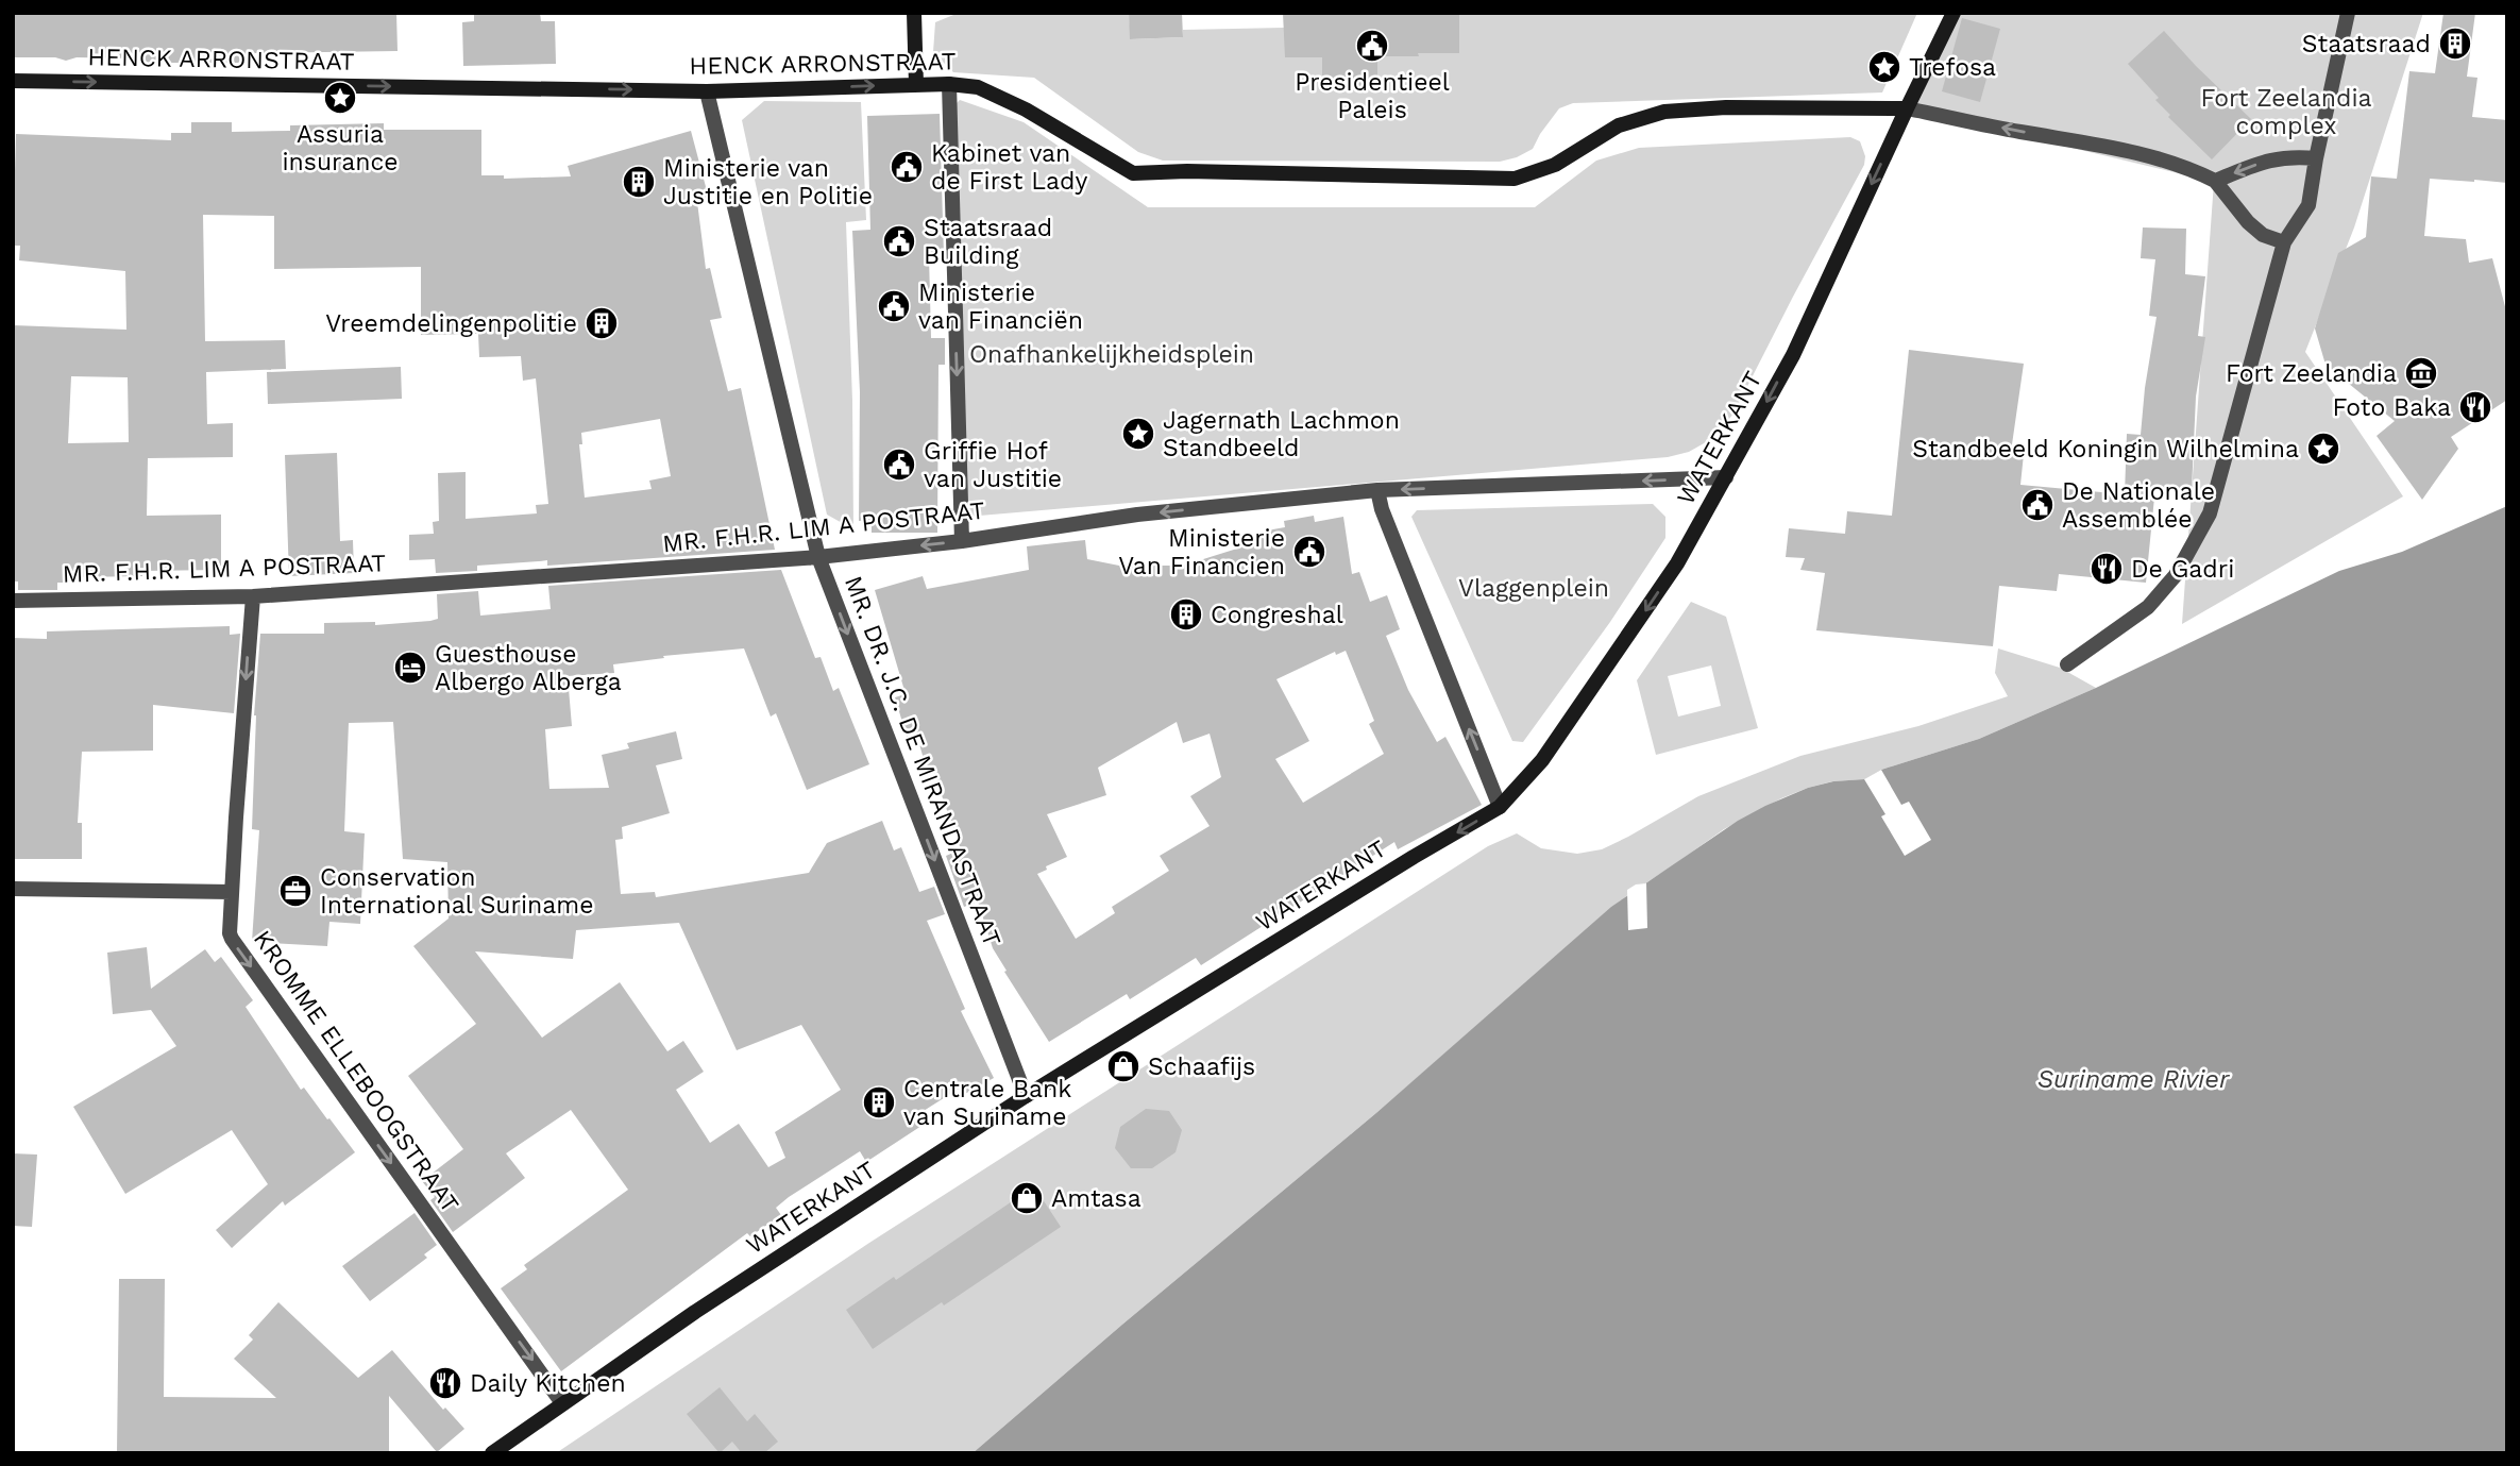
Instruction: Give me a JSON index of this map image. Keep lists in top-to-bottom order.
{
  "streets": {
    "main road": ["HENCK ARRONSTRAAT", "WATERKANT"],
    "street": ["MR. F.H.R. LIM A POSTRAAT", "MR. DR. J.C. DE MIRANDASTRAAT", "KROMME ELLEBOOGSTRAAT"]
  },
  "crossings": [
    ["HENCK ARRONSTRAAT", "WATERKANT"],
    ["HENCK ARRONSTRAAT", "MR. DR. J.C. DE MIRANDASTRAAT"],
    ["WATERKANT", "MR. F.H.R. LIM A POSTRAAT"],
    ["WATERKANT", "MR. DR. J.C. DE MIRANDASTRAAT"],
    ["WATERKANT", "KROMME ELLEBOOGSTRAAT"],
    ["MR. F.H.R. LIM A POSTRAAT", "MR. DR. J.C. DE MIRANDASTRAAT"],
    ["MR. F.H.R. LIM A POSTRAAT", "KROMME ELLEBOOGSTRAAT"]
  ],
  "one_way": [
    "HENCK ARRONSTRAAT",
    "WATERKANT",
    "MR. F.H.R. LIM A POSTRAAT",
    "MR. DR. J.C. DE MIRANDASTRAAT",
    "KROMME ELLEBOOGSTRAAT"
  ],
  "water": ["Suriname Rivier"],
  "parks": ["Fort Zeelandia complex", "Onafhankelijkheidsplein", "Vlaggenplein"],
  "places": {
    "building": [
      "Staatsraad",
      "Ministerie van Justitie en Politie",
      "Vreemdelingenpolitie",
      "Congreshal",
      "Centrale Bank van Suriname"
    ],
    "public building": [
      "Presidentieel Paleis",
      "Kabinet van de First Lady",
      "Staatsraad Building",
      "Ministerie van Financiën",
      "Griffie Hof van Justitie",
      "De Nationale Assemblée",
      "Ministerie Van Financien"
    ],
    "place": [
      "Trefosa",
      "Assuria insurance",
      "Jagernath Lachmon Standbeeld",
      "Standbeeld Koningin Wilhelmina"
    ],
    "museum": ["Fort Zeelandia"],
    "restaurant": ["Foto Baka", "De Gadri", "Daily Kitchen"],
    "hotel": ["Guesthouse Albergo Alberga"],
    "office": ["Conservation International Suriname"],
    "shop": ["Schaafijs", "Amtasa"]
  }
}
